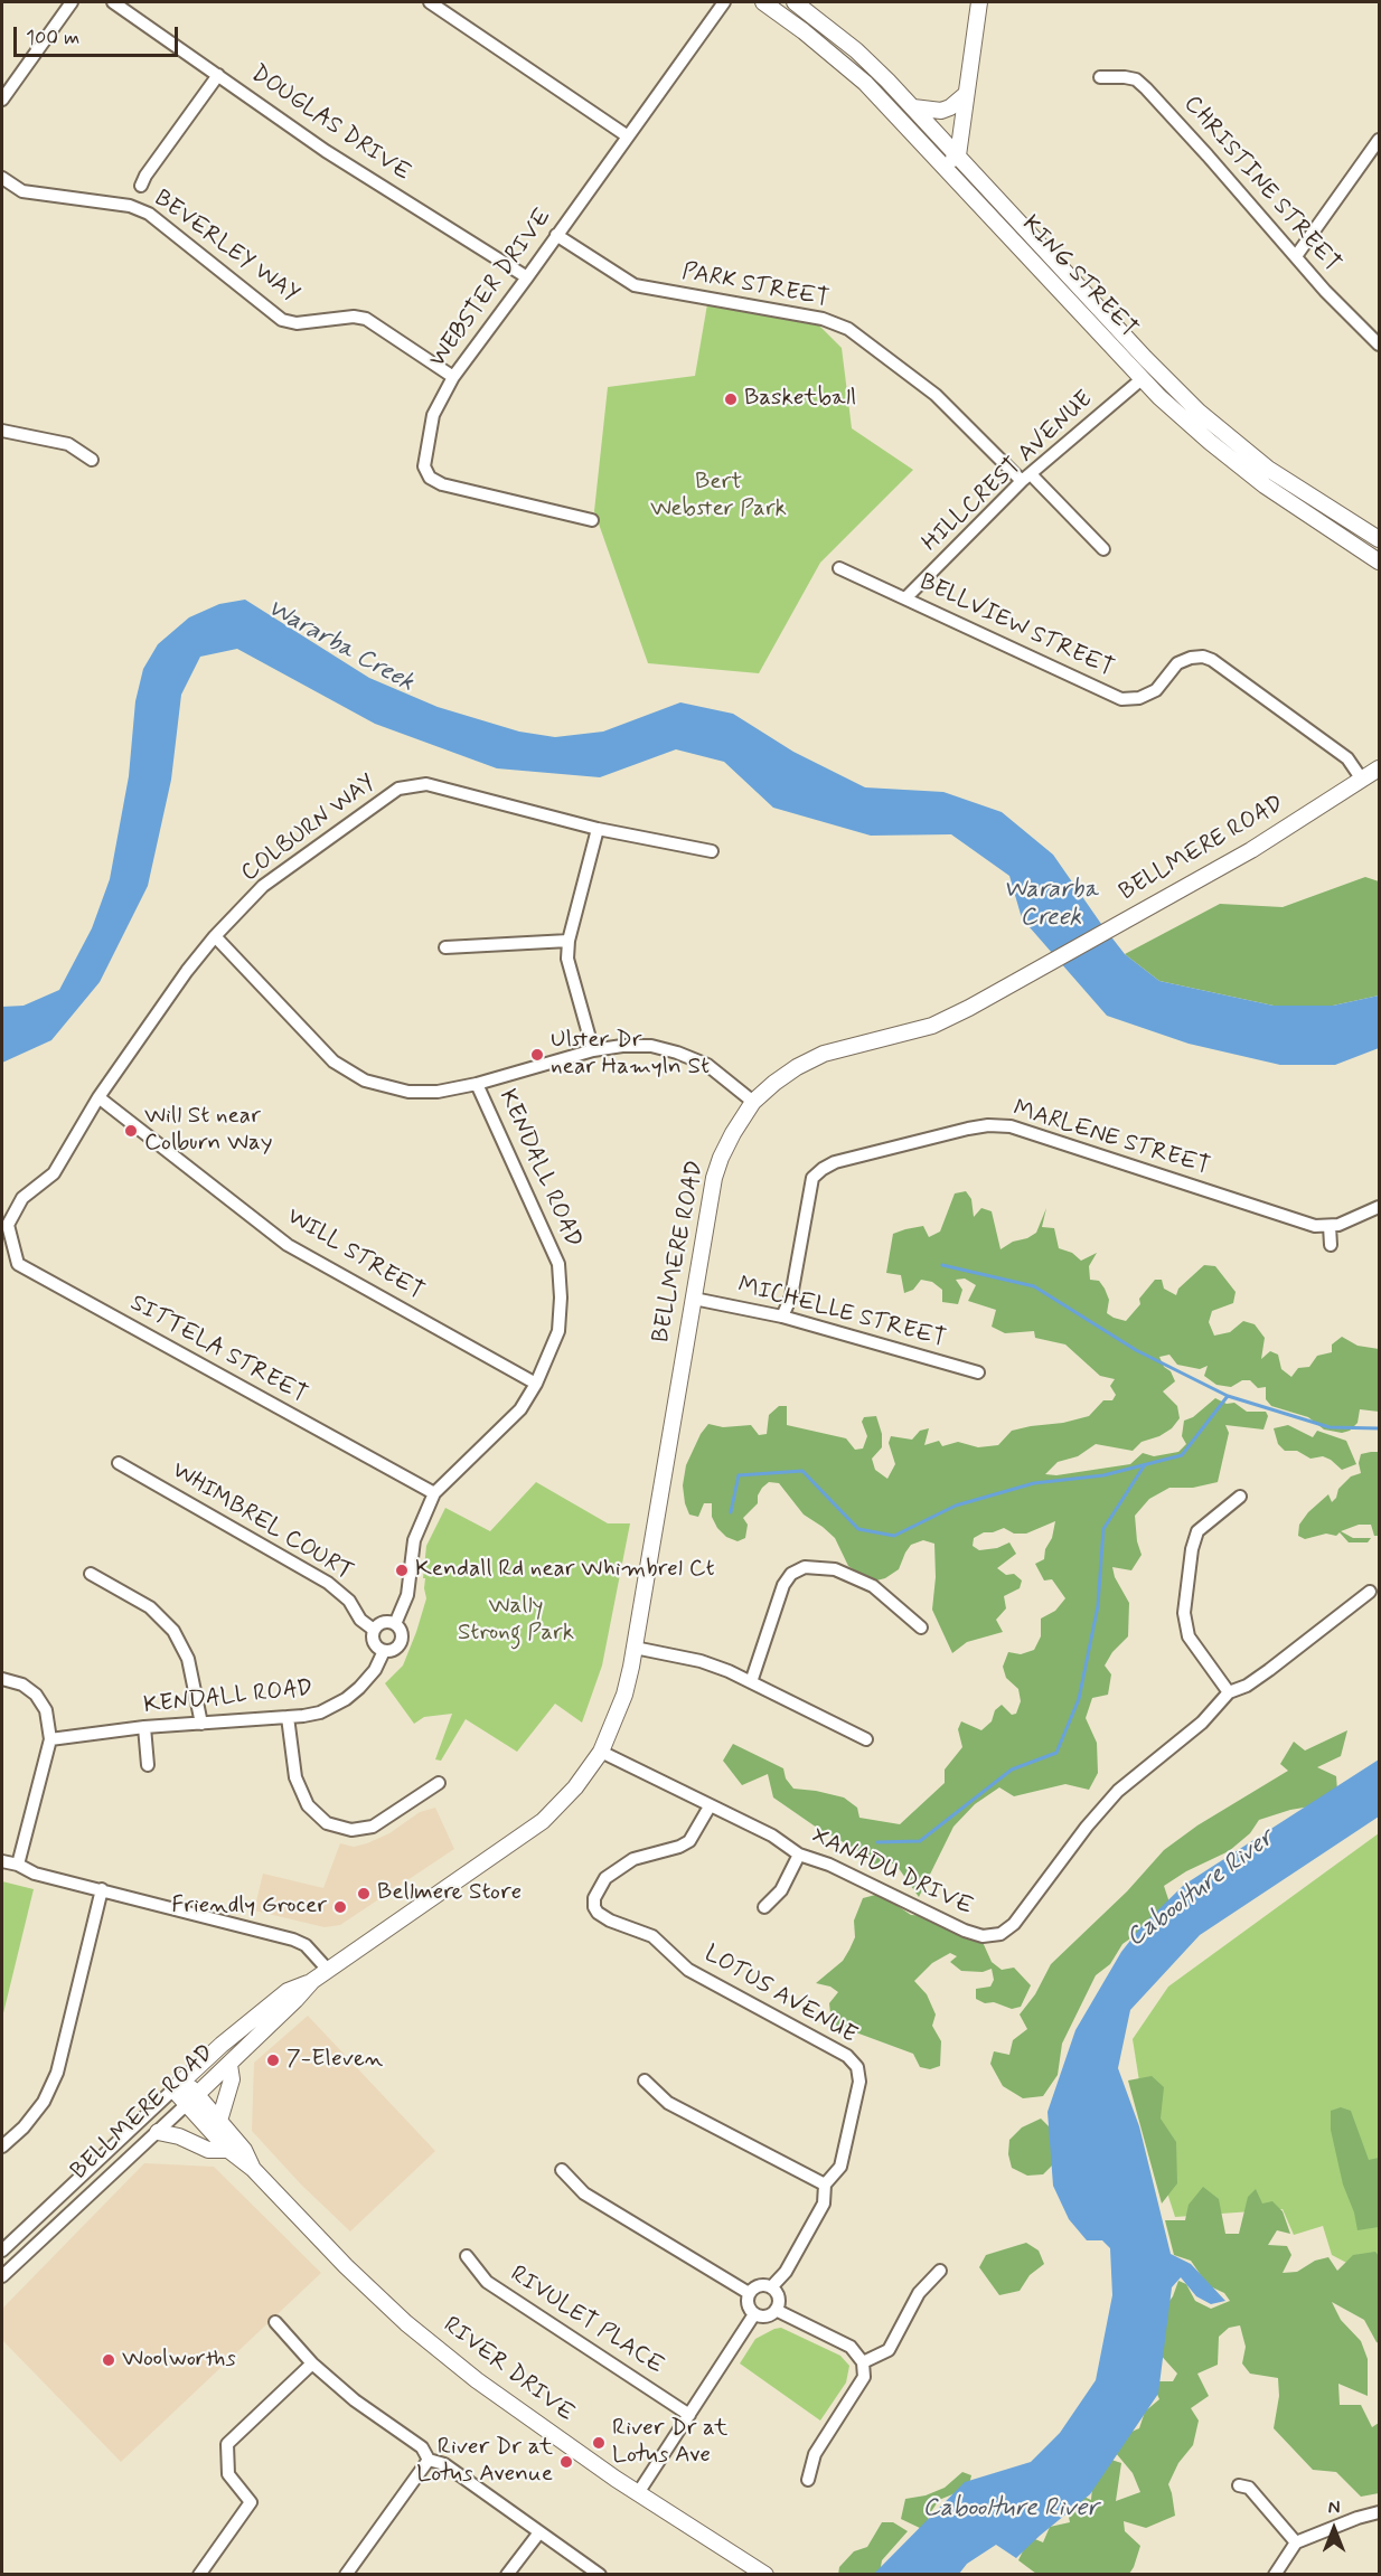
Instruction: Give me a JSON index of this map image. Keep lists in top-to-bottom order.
{
  "streets": {
    "main road": ["KING STREET", "BELLMERE ROAD", "RIVER DRIVE"],
    "street": [
      "DOUGLAS DRIVE",
      "CHRISTINE STREET",
      "BEVERLEY WAY",
      "PARK STREET",
      "WEBSTER DRIVE",
      "HILLCREST AVENUE",
      "BELLVIEW STREET",
      "COLBURN WAY",
      "MARLENE STREET",
      "KENDALL ROAD",
      "WILL STREET",
      "MICHELLE STREET",
      "SITTELA STREET",
      "WHIMBREL COURT",
      "XANADU DRIVE",
      "LOTUS AVENUE",
      "RIVULET PLACE"
    ]
  },
  "crossings": [
    ["DOUGLAS DRIVE", "WEBSTER DRIVE"],
    ["BEVERLEY WAY", "WEBSTER DRIVE"],
    ["KING STREET", "HILLCREST AVENUE"],
    ["PARK STREET", "WEBSTER DRIVE"],
    ["PARK STREET", "HILLCREST AVENUE"],
    ["HILLCREST AVENUE", "BELLVIEW STREET"],
    ["BELLVIEW STREET", "BELLMERE ROAD"],
    ["COLBURN WAY", "WILL STREET"],
    ["COLBURN WAY", "SITTELA STREET"],
    ["BELLMERE ROAD", "MICHELLE STREET"],
    ["BELLMERE ROAD", "XANADU DRIVE"],
    ["BELLMERE ROAD", "RIVER DRIVE"],
    ["MARLENE STREET", "MICHELLE STREET"],
    ["KENDALL ROAD", "WILL STREET"],
    ["KENDALL ROAD", "SITTELA STREET"],
    ["KENDALL ROAD", "WHIMBREL COURT"],
    ["XANADU DRIVE", "LOTUS AVENUE"]
  ],
  "water": ["Wararba Creek", "Caboolture River"],
  "parks": ["Bert Webster Park", "Wally Strong Park"],
  "places": [
    "Basketball",
    "Ulster Dr near Hamyln St",
    "Will St near Colburn Way",
    "Kendall Rd near Whimbrel Ct",
    "Bellmere Store",
    "Friendly Grocer",
    "7-Eleven",
    "Woolworths",
    "River Dr at Lotus Ave",
    "River Dr at Lotus Avenue"
  ],
  "scale_bar": "100 m",
  "north": "top"
}
